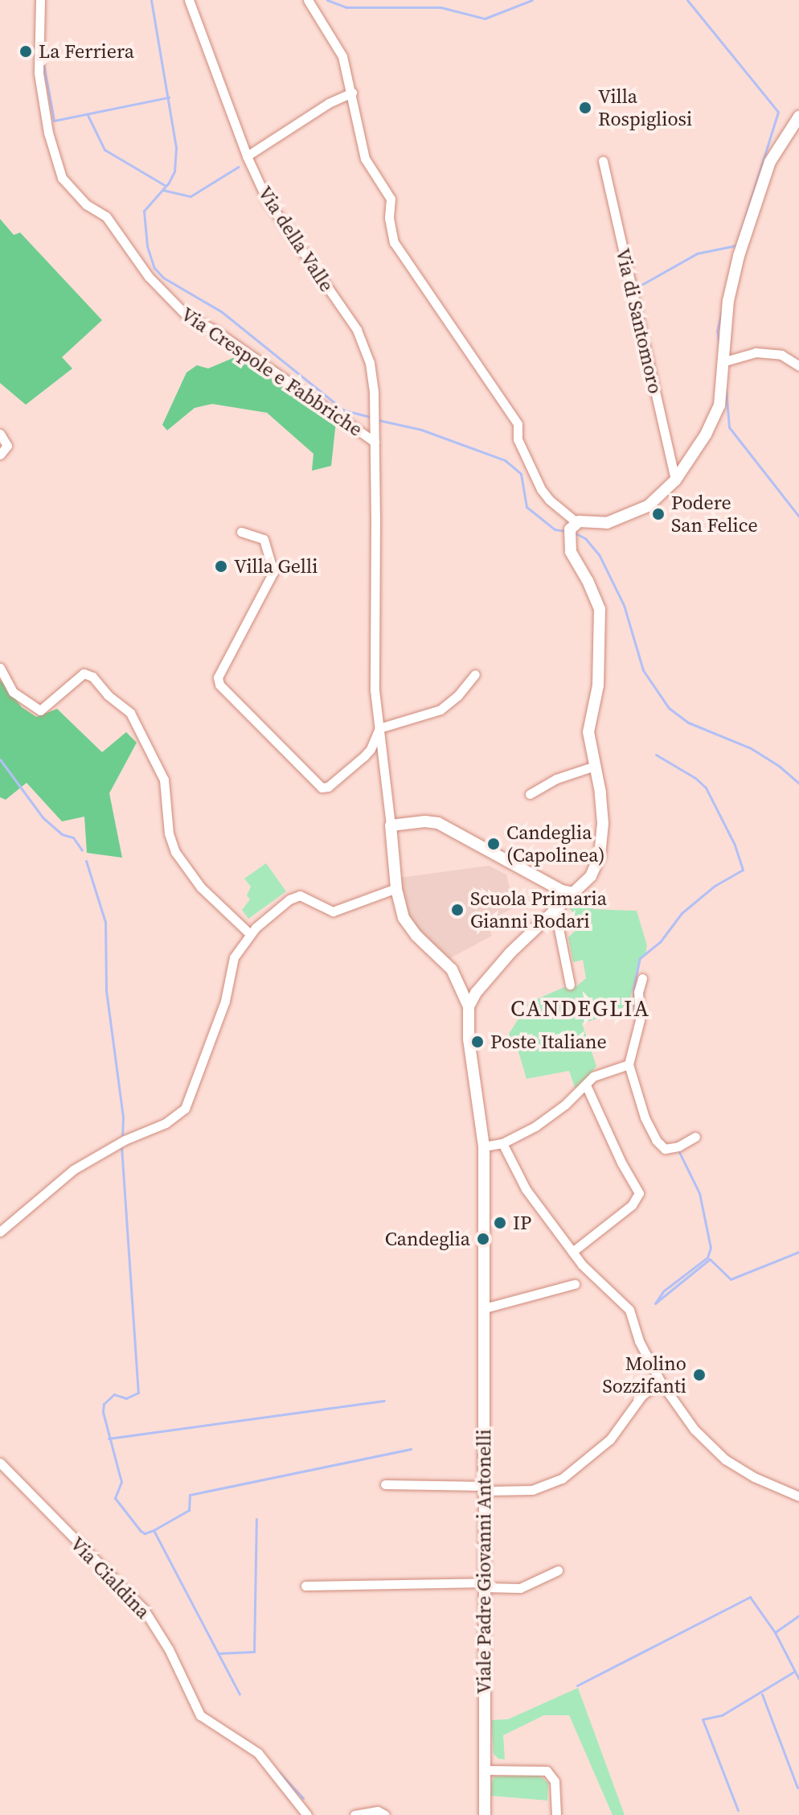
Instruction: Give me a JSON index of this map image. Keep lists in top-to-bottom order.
{
  "streets": {
    "main road": ["Viale Padre Giovanni Antonelli"],
    "street": [
      "Via della Valle",
      "Via di Santomoro",
      "Via Crespole e Fabbriche",
      "Via Cialdina"
    ]
  },
  "crossings": [
    ["Via della Valle", "Via Crespole e Fabbriche"]
  ],
  "districts": ["CANDEGLIA"],
  "places": [
    "La Ferriera",
    "Villa Rospigliosi",
    "Podere San Felice",
    "Villa Gelli",
    "Candeglia (Capolinea)",
    "Scuola Primaria Gianni Rodari",
    "Poste Italiane",
    "IP",
    "Candeglia",
    "Molino Sozzifanti"
  ]
}
